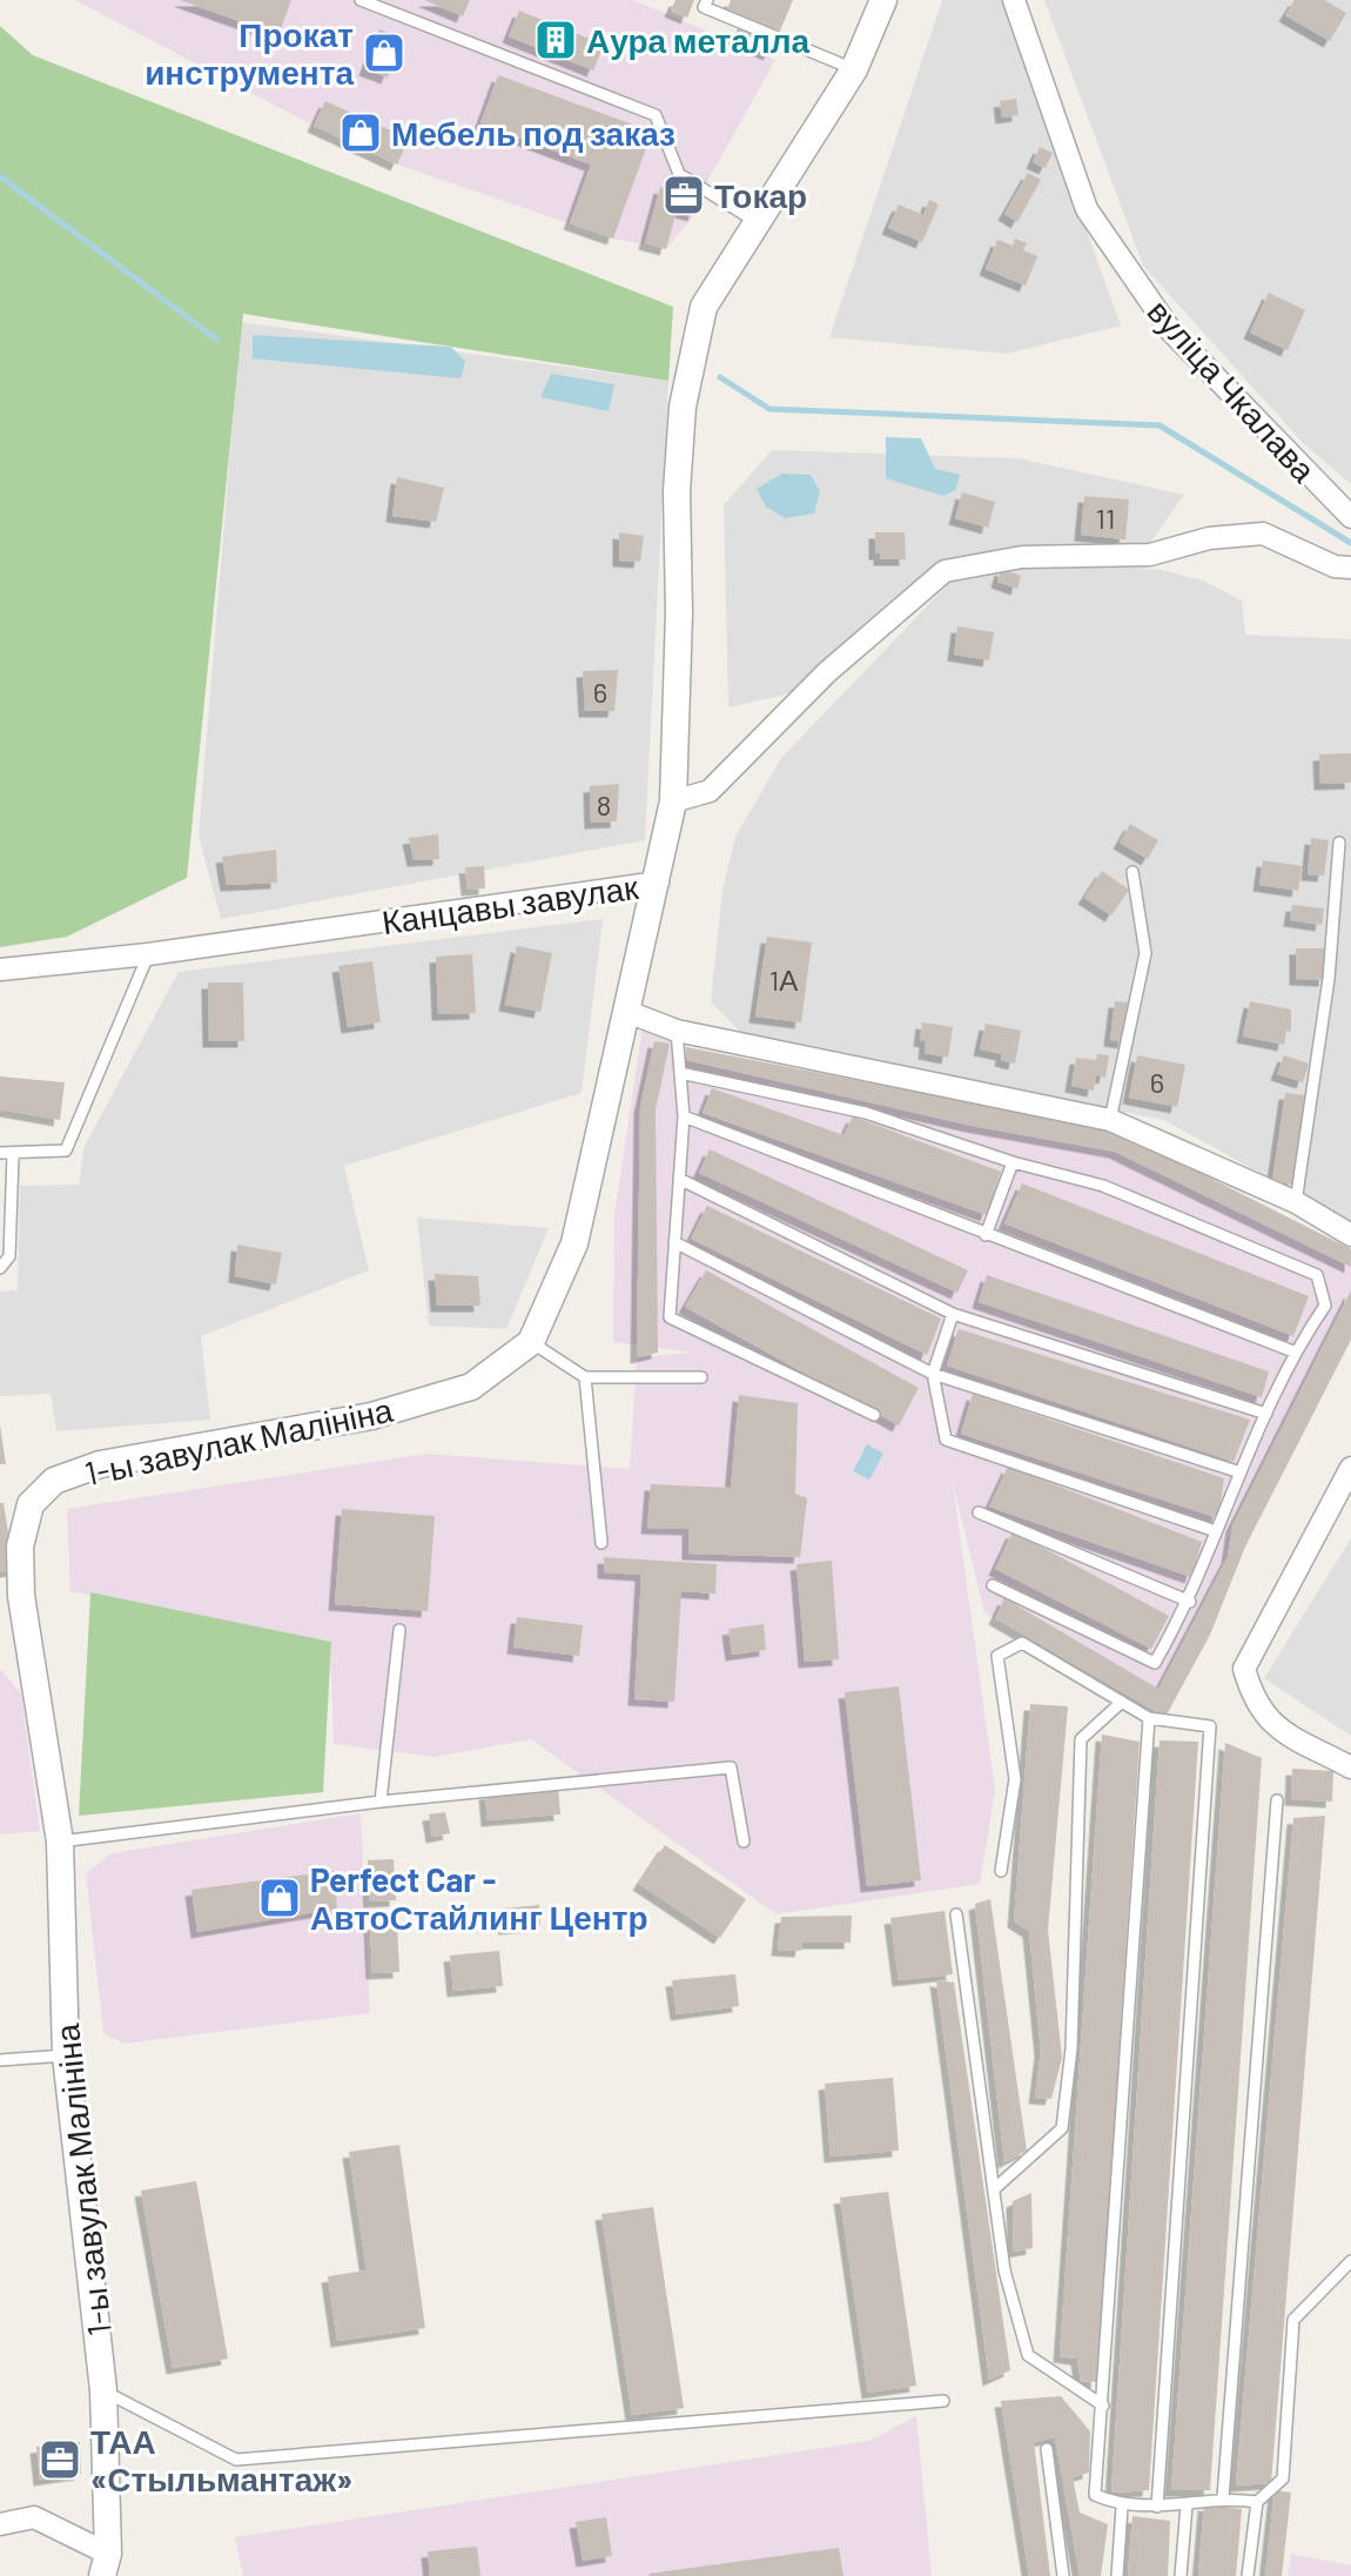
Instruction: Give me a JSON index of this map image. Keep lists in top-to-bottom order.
{
  "streets": {
    "street": ["вуліца Чкалава", "Канцавы завулак", "1-ы завулак Малініна"]
  },
  "crossings": [
    ["Канцавы завулак", "1-ы завулак Малініна"]
  ],
  "places": {
    "building": ["Аура металла"],
    "shop": ["Прокат инструмента", "Мебель под заказ", "Perfect Car - АвтоСтайлинг Центр"],
    "office": ["Токар", "ТАА «Стыльмантаж»"]
  },
  "house_numbers": [
    "11",
    "6",
    "8",
    "1А",
    "6"
  ]
}
